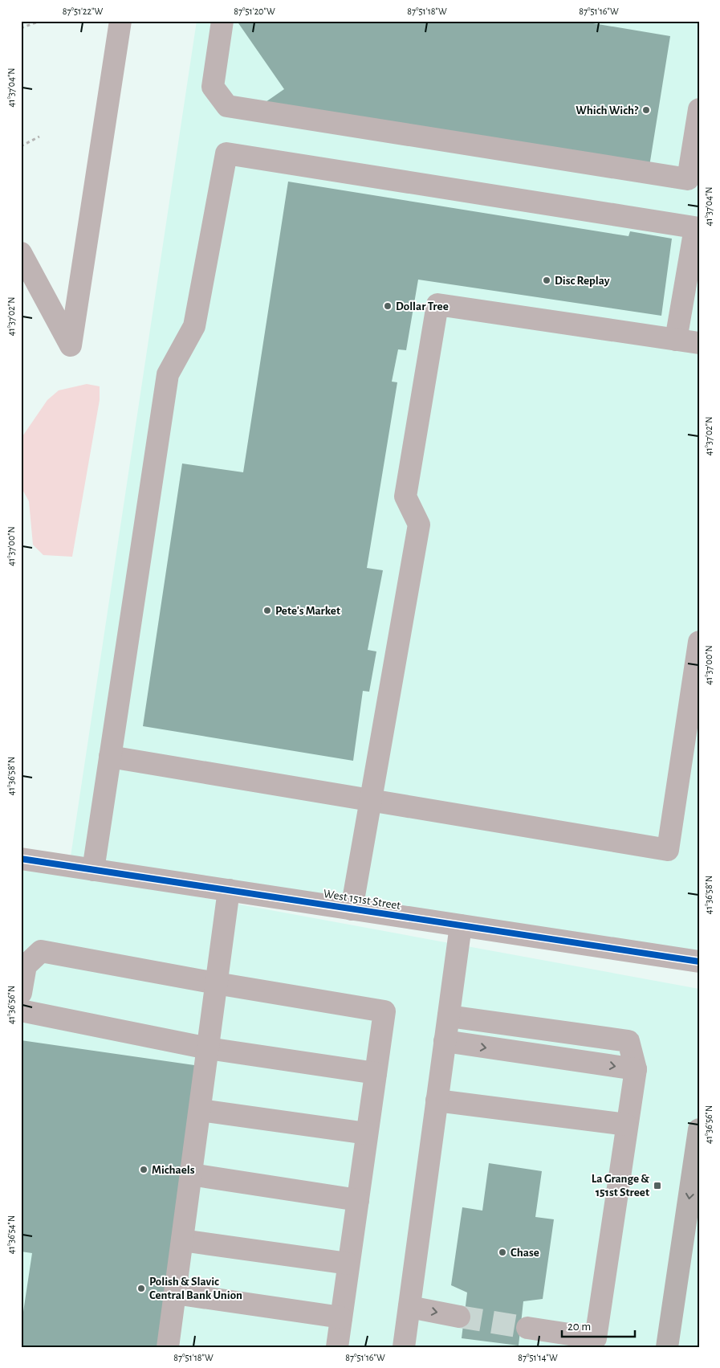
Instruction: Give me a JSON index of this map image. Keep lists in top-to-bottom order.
{
  "streets": {
    "street": ["West 151st Street"]
  },
  "places": {
    "other": [
      "Which Wich?",
      "Disc Replay",
      "Dollar Tree",
      "Pete's Market",
      "Michaels",
      "Chase",
      "Polish & Slavic Central Bank Union"
    ],
    "transit": ["La Grange & 151st Street"]
  },
  "scale_bar": "20 m",
  "coordinates": [
    "87°51'22\"W",
    "87°51'20\"W",
    "87°51'18\"W",
    "87°51'16\"W",
    "41°37'04\"N",
    "41°37'02\"N",
    "41°37'00\"N",
    "41°36'58\"N",
    "41°36'56\"N",
    "41°36'54\"N",
    "87°51'14\"W"
  ]
}
